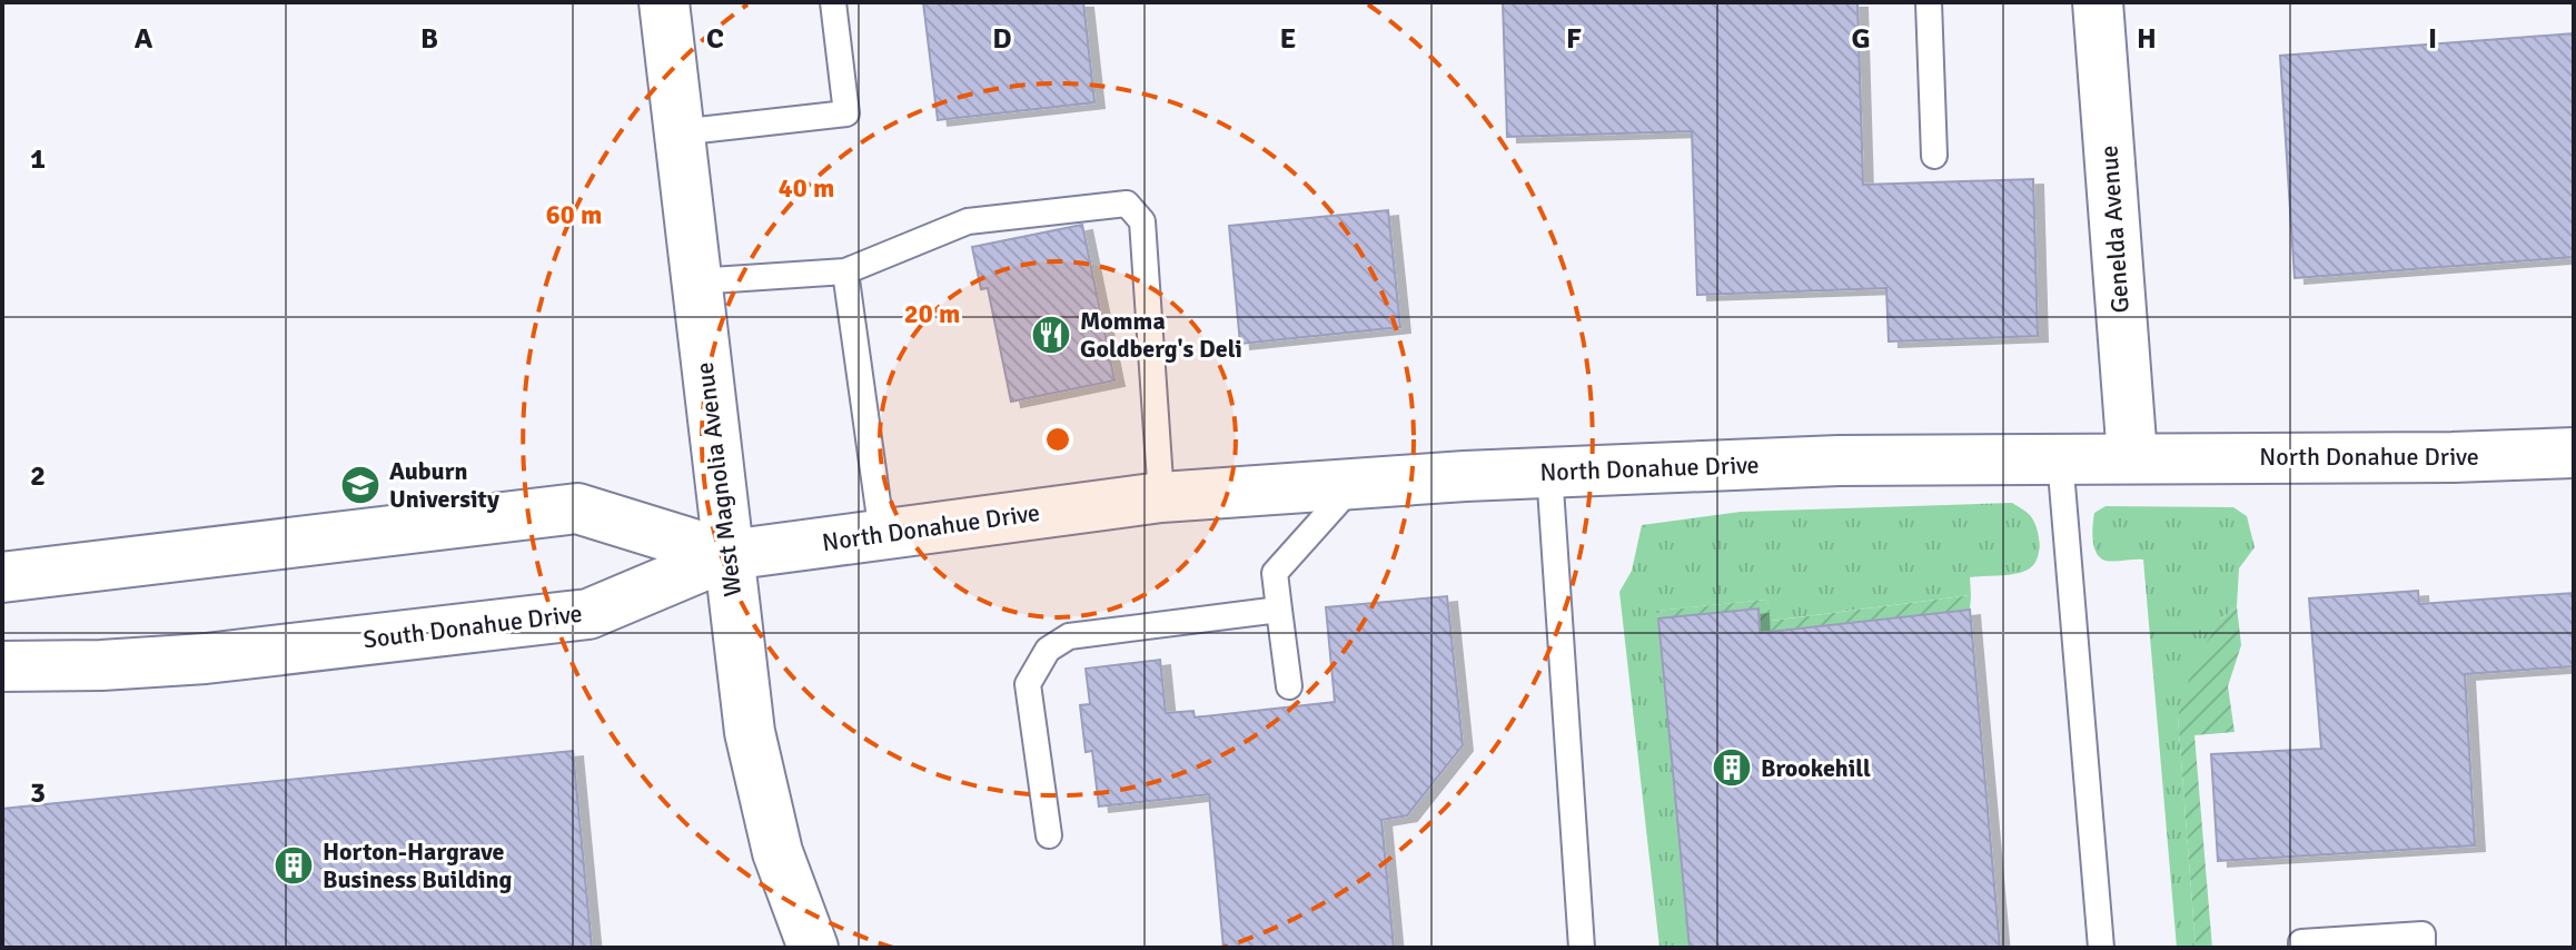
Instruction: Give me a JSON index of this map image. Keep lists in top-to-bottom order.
{
  "streets": {
    "street": [
      "Genelda Avenue",
      "North Donahue Drive",
      "West Magnolia Avenue",
      "South Donahue Drive"
    ]
  },
  "crossings": [
    ["Genelda Avenue", "North Donahue Drive"],
    ["North Donahue Drive", "West Magnolia Avenue"],
    ["North Donahue Drive", "South Donahue Drive"],
    ["West Magnolia Avenue", "South Donahue Drive"]
  ],
  "places": {
    "restaurant": ["Momma Goldberg's Deli"],
    "school or university": ["Auburn University"],
    "building": ["Brookehill", "Horton-Hargrave Business Building"]
  },
  "grid": {
    "columns": [
      "A",
      "B",
      "C",
      "D",
      "E",
      "F",
      "G",
      "H",
      "I"
    ],
    "rows": ["1", "2", "3"]
  },
  "rings": ["40 m", "60 m", "20 m"]
}
